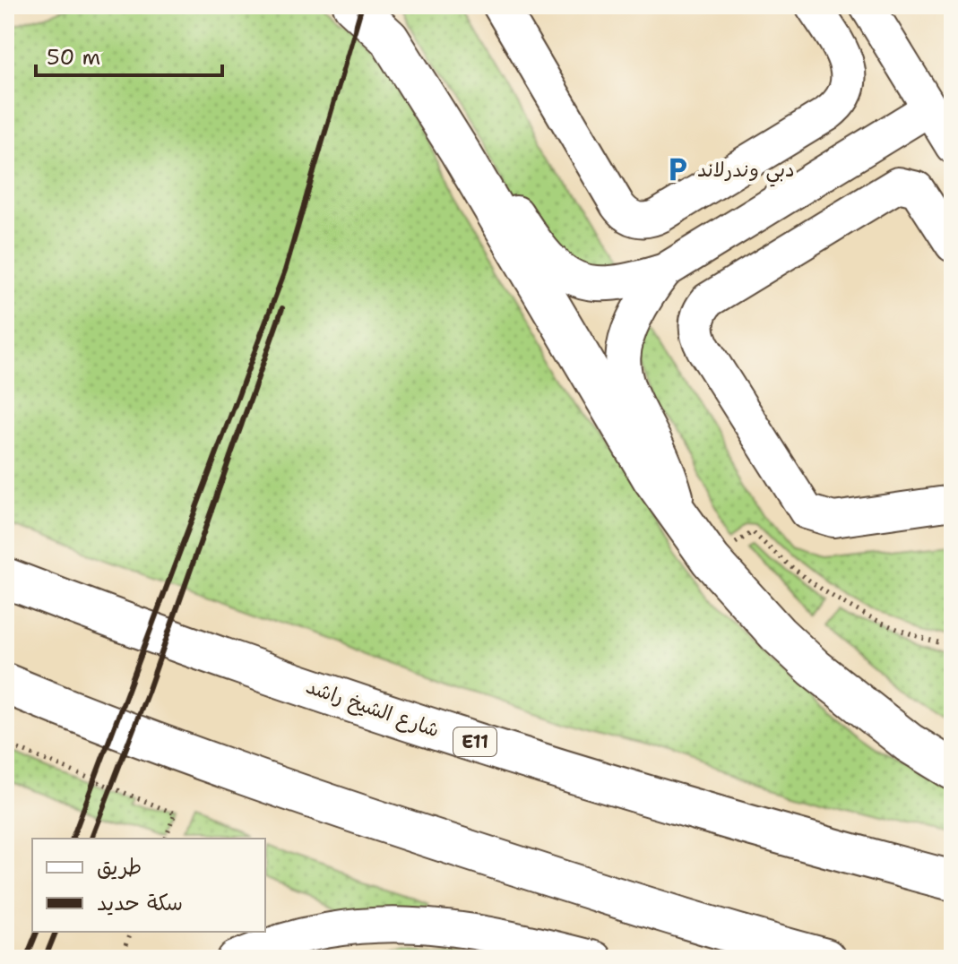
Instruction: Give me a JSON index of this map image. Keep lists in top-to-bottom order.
{
  "streets": {
    "highway": ["شارع الشيخ راشد", "E11"]
  },
  "places": {
    "parking": ["دبي وندرلاند"]
  },
  "legend": ["طريق", "سكة حديد"],
  "scale_bar": "50 m"
}
